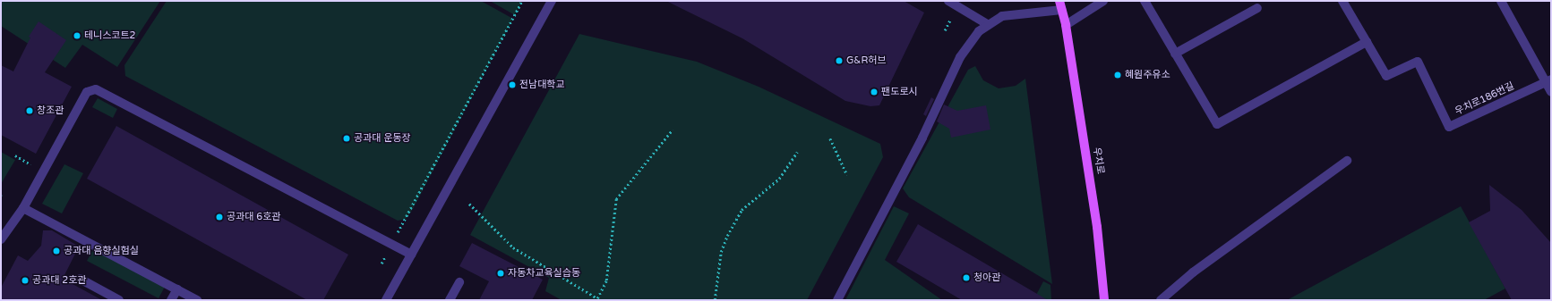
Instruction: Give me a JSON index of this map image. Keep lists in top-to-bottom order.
{
  "streets": {
    "main road": ["우치로"],
    "street": ["우치로186번길"]
  },
  "places": [
    "테니스코트2",
    "G&R허브",
    "혜원주유소",
    "전남대학교",
    "팬도로시",
    "창조관",
    "공과대 운동장",
    "공과대 6호관",
    "공과대 음향실험실",
    "자동차교육실습동",
    "청아관",
    "공과대 2호관"
  ]
}
